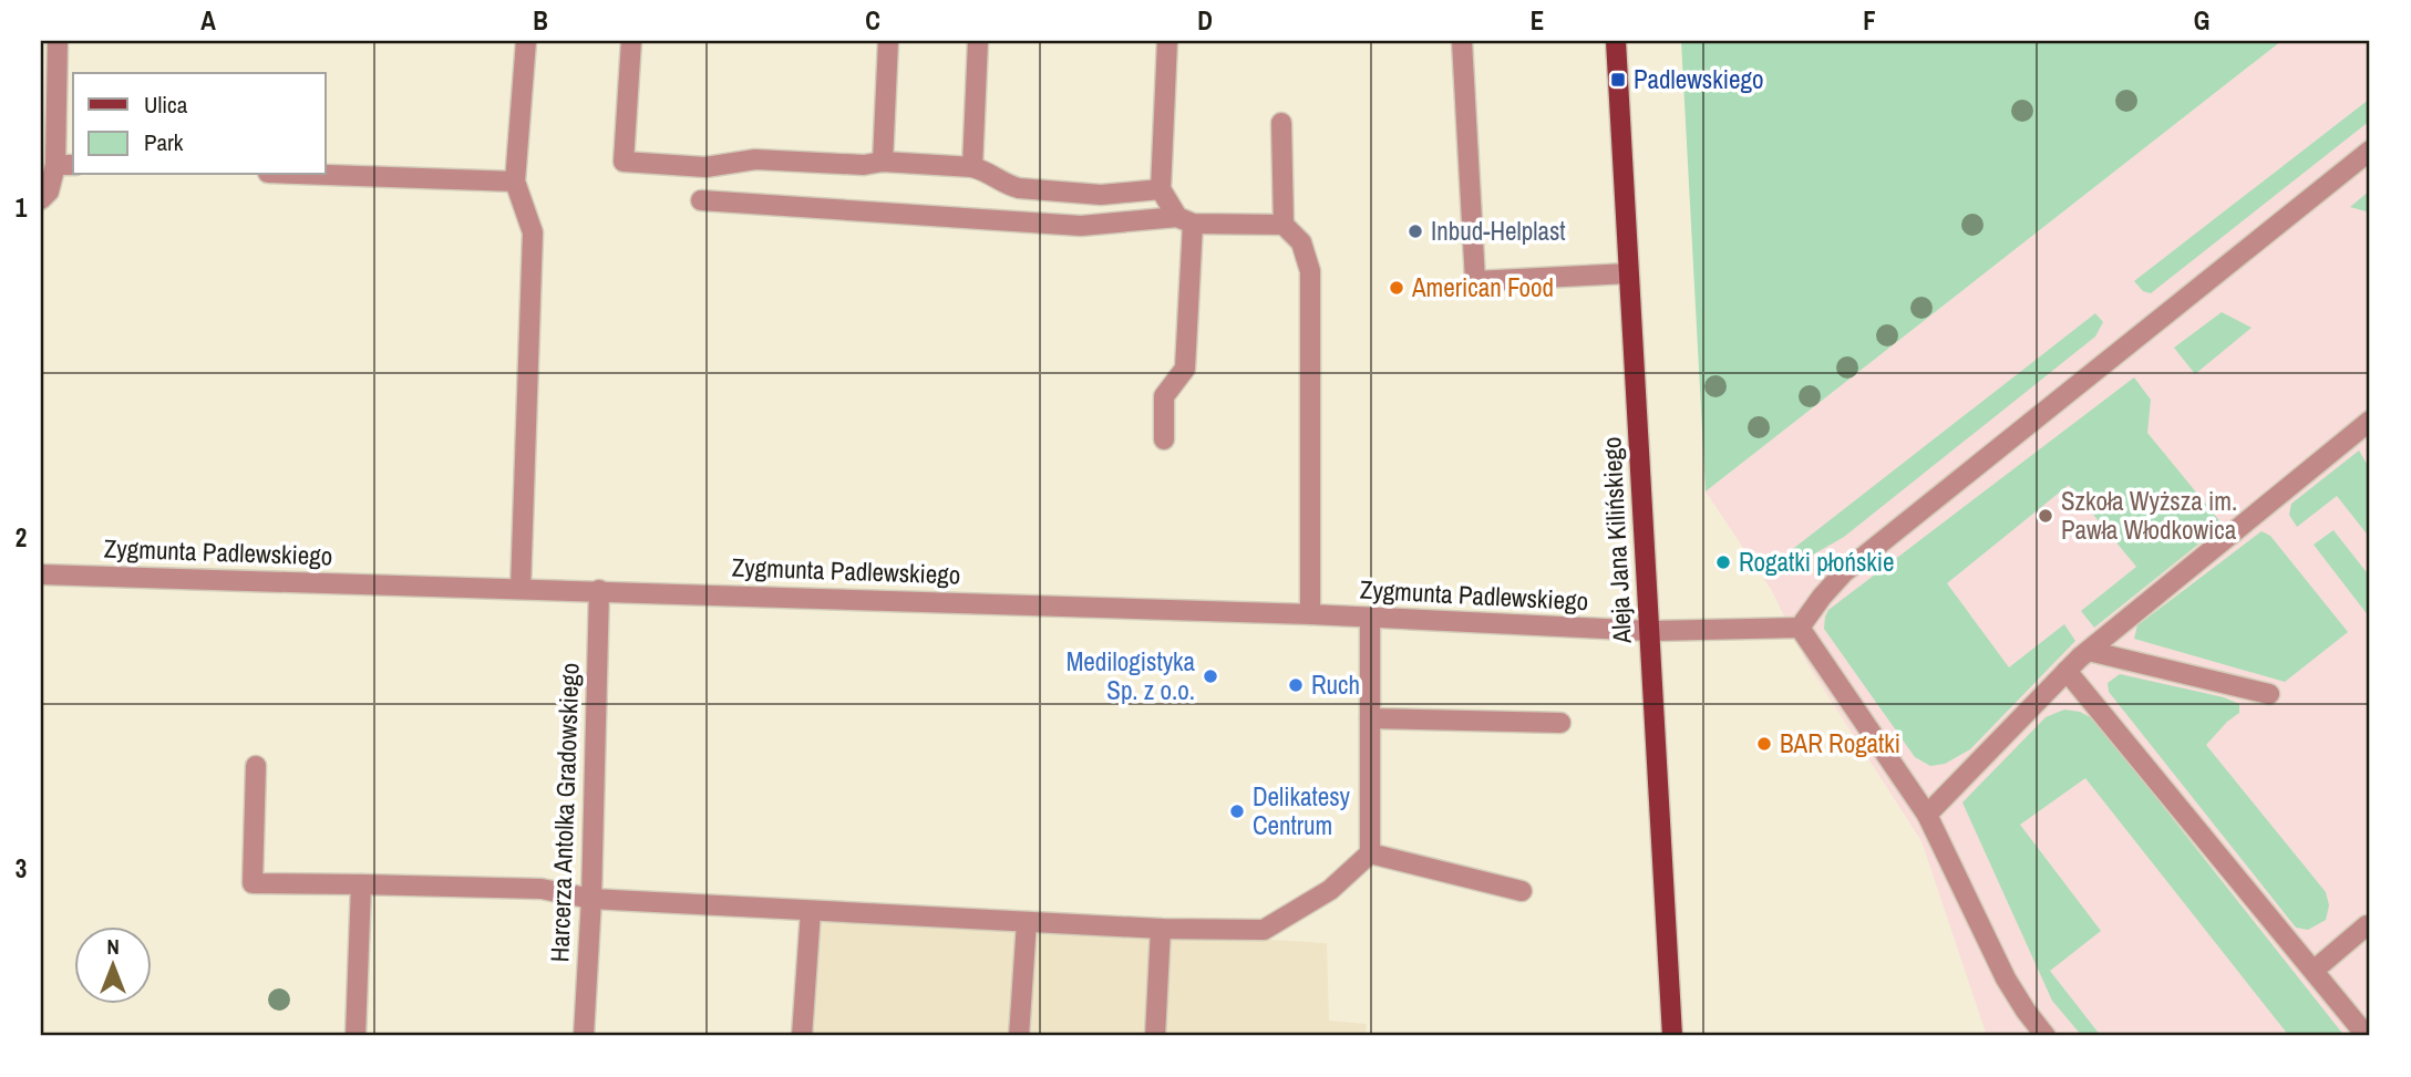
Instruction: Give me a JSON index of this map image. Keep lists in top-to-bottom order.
{
  "streets": {
    "main road": ["Aleja Jana Kilińskiego"],
    "street": ["Zygmunta Padlewskiego", "Harcerza Antolka Gradowskiego"]
  },
  "crossings": [
    ["Aleja Jana Kilińskiego", "Zygmunta Padlewskiego"],
    ["Zygmunta Padlewskiego", "Harcerza Antolka Gradowskiego"]
  ],
  "places": {
    "transit": ["Padlewskiego"],
    "other": [
      "Inbud-Helplast",
      "American Food",
      "Szkoła Wyższa im. Pawła Włodkowica",
      "Rogatki płońskie",
      "Medilogistyka Sp. z o.o.",
      "Ruch",
      "BAR Rogatki",
      "Delikatesy Centrum"
    ]
  },
  "legend": ["Ulica", "Park"],
  "north": "top",
  "grid": {
    "columns": [
      "A",
      "B",
      "C",
      "D",
      "E",
      "F",
      "G"
    ],
    "rows": ["1", "2", "3"]
  }
}
